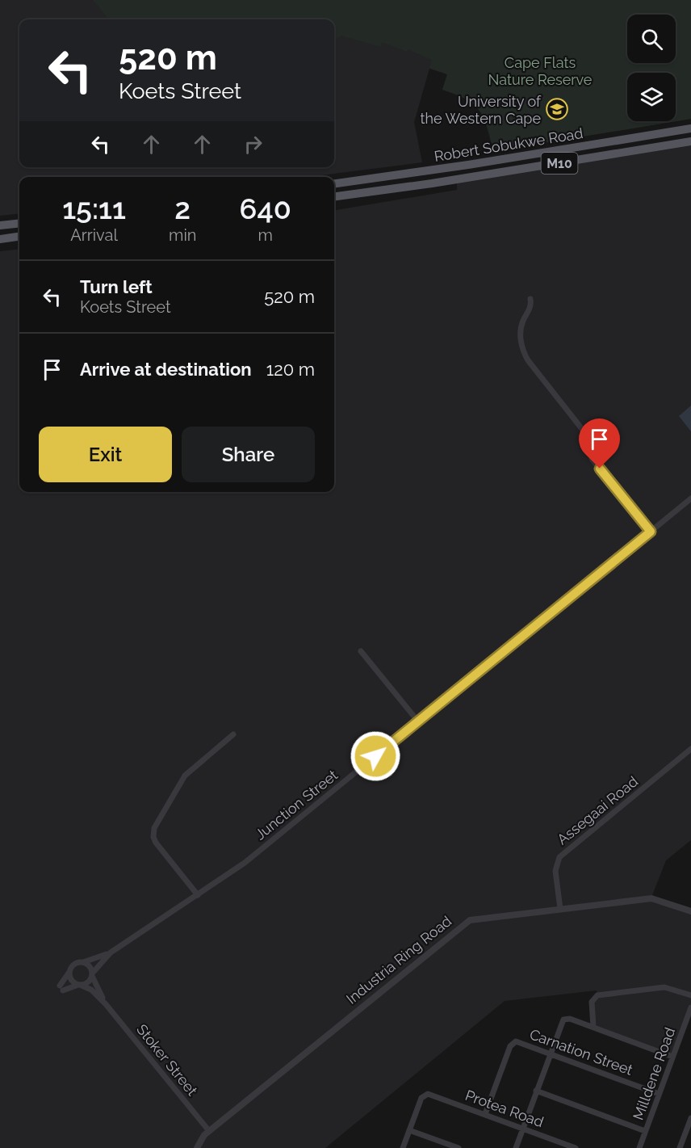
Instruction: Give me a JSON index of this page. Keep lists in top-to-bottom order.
{
  "streets": {
    "main road": ["Robert Sobukwe Road", "M10"],
    "street": [
      "Junction Street",
      "Assegaai Road",
      "Industria Ring Road",
      "Carnation Street",
      "Stoker Street",
      "Milldene Road",
      "Protea Road"
    ]
  },
  "crossings": [
    ["Junction Street", "Stoker Street"],
    ["Assegaai Road", "Industria Ring Road"],
    ["Industria Ring Road", "Stoker Street"],
    ["Carnation Street", "Milldene Road"],
    ["Carnation Street", "Protea Road"]
  ],
  "parks": ["Cape Flats Nature Reserve"],
  "places": {
    "school or university": ["University of the Western Cape"]
  },
  "page": {
    "turn": ["520 m", "Koets Street"],
    "eta": [
      "15:11",
      "Arrival",
      "2",
      "min",
      "640",
      "m"
    ],
    "list": [
      {
        "name": "Turn left",
        "note": "Koets Street",
        "value": "520 m"
      },
      {
        "name": "Arrive at destination",
        "value": "120 m"
      }
    ],
    "buttons": ["Exit", "Share"]
  }
}
